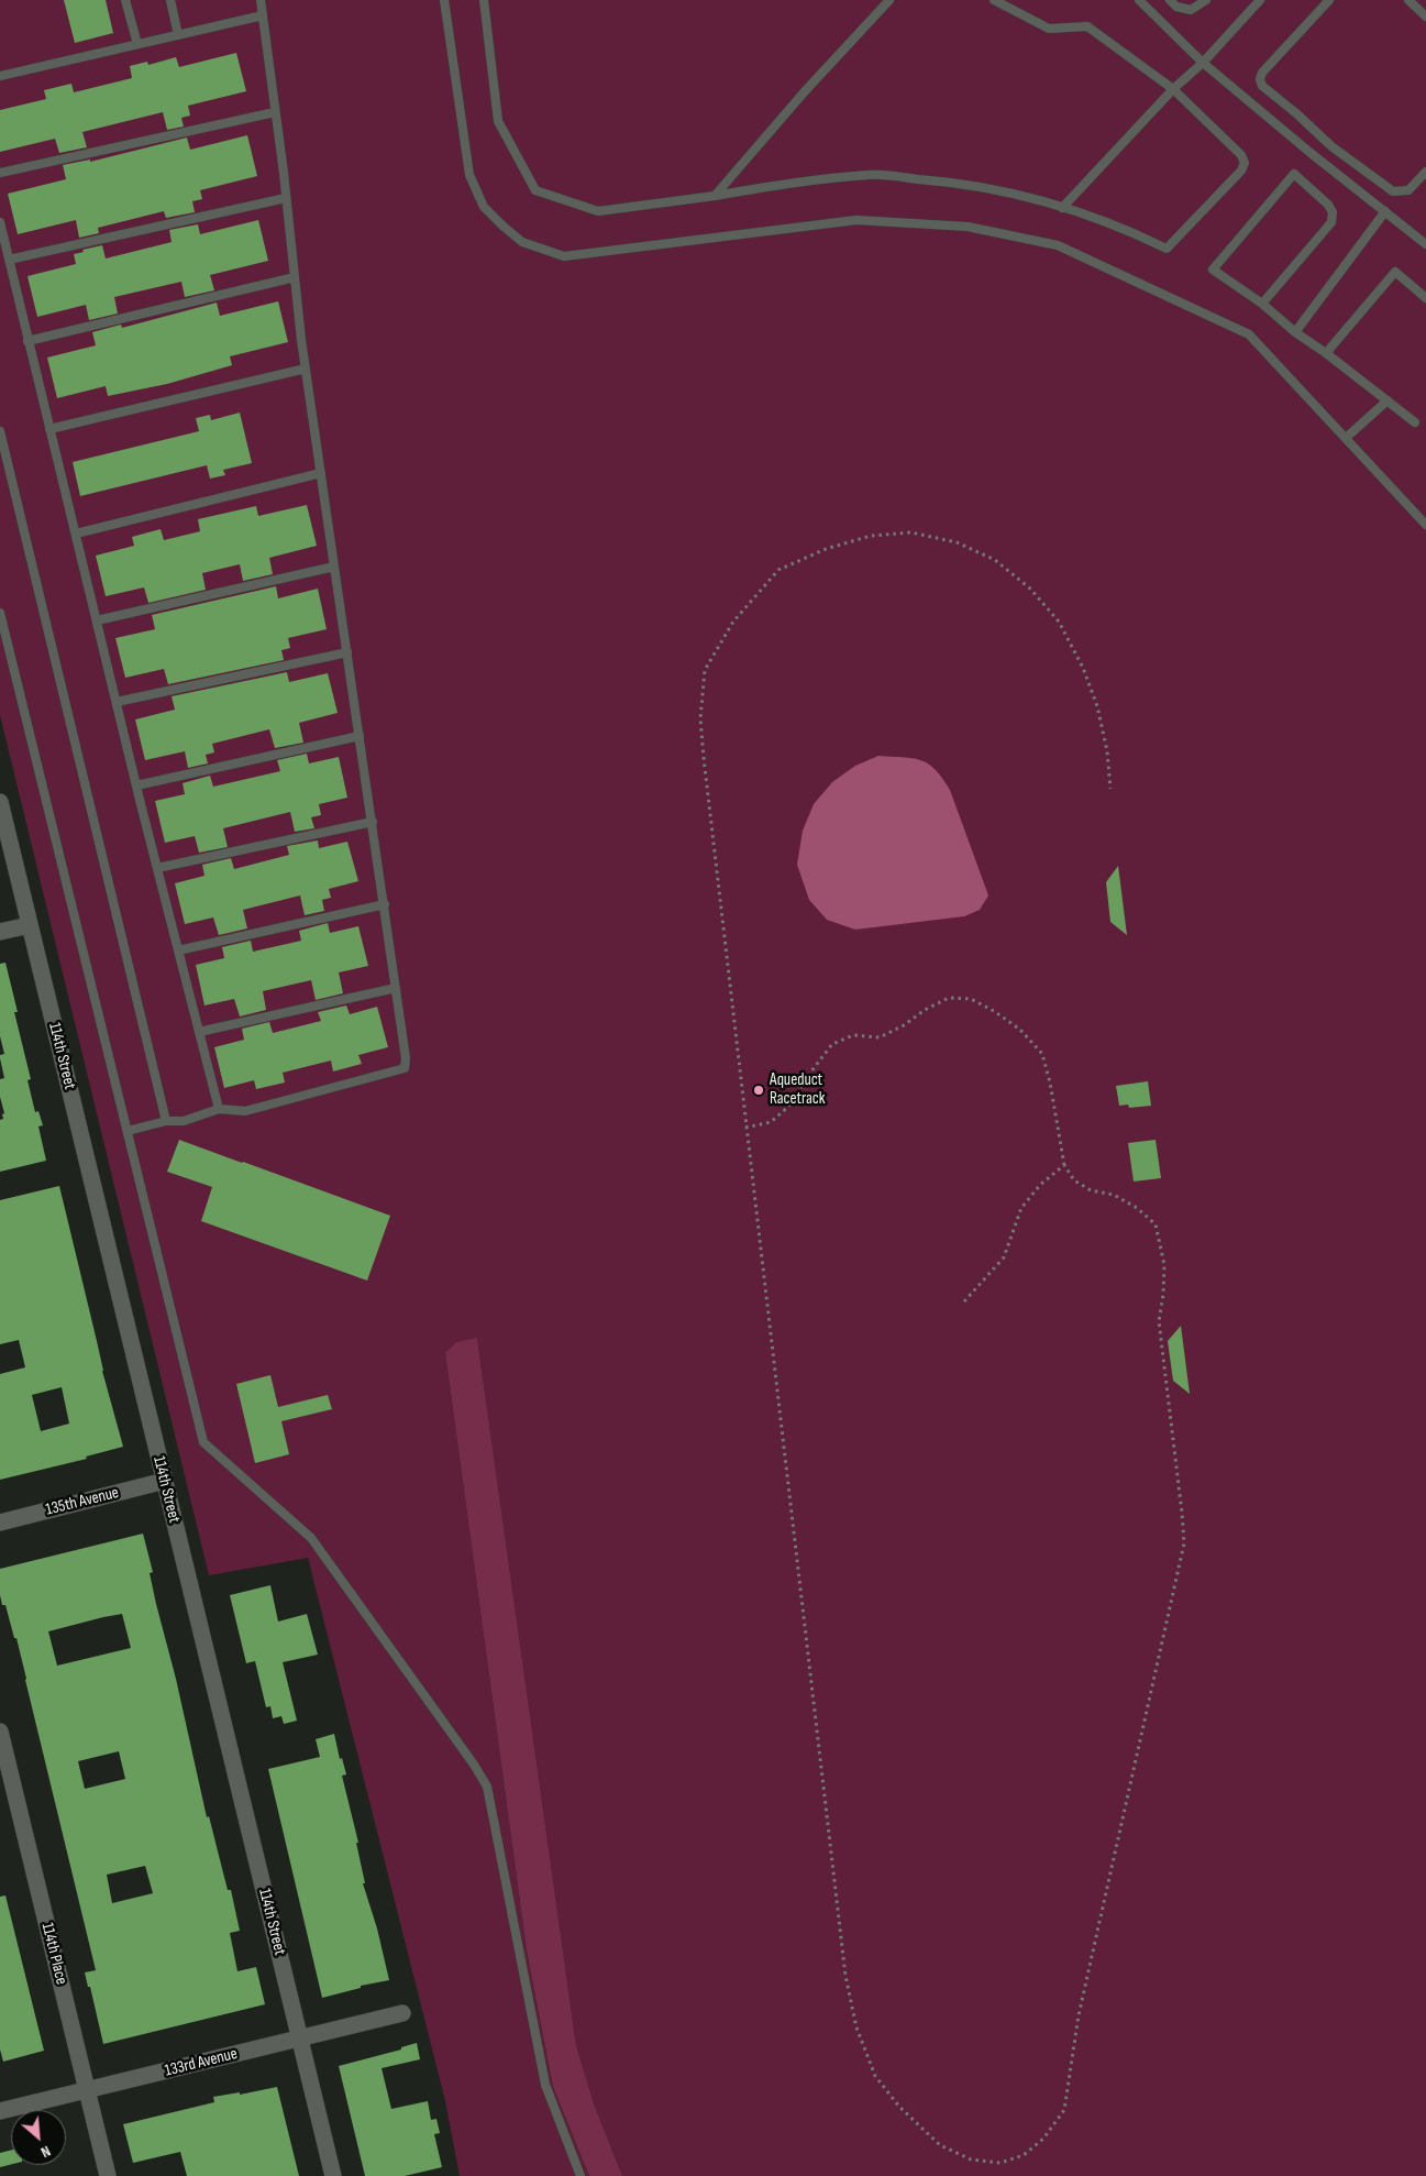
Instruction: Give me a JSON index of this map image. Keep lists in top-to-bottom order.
{
  "streets": {
    "street": [
      "114th Street",
      "135th Avenue",
      "114th Place",
      "133rd Avenue"
    ]
  },
  "crossings": [
    ["114th Street", "135th Avenue"],
    ["114th Street", "133rd Avenue"],
    ["114th Place", "133rd Avenue"]
  ],
  "places": ["Aqueduct Racetrack"],
  "north": "bottom right"
}
